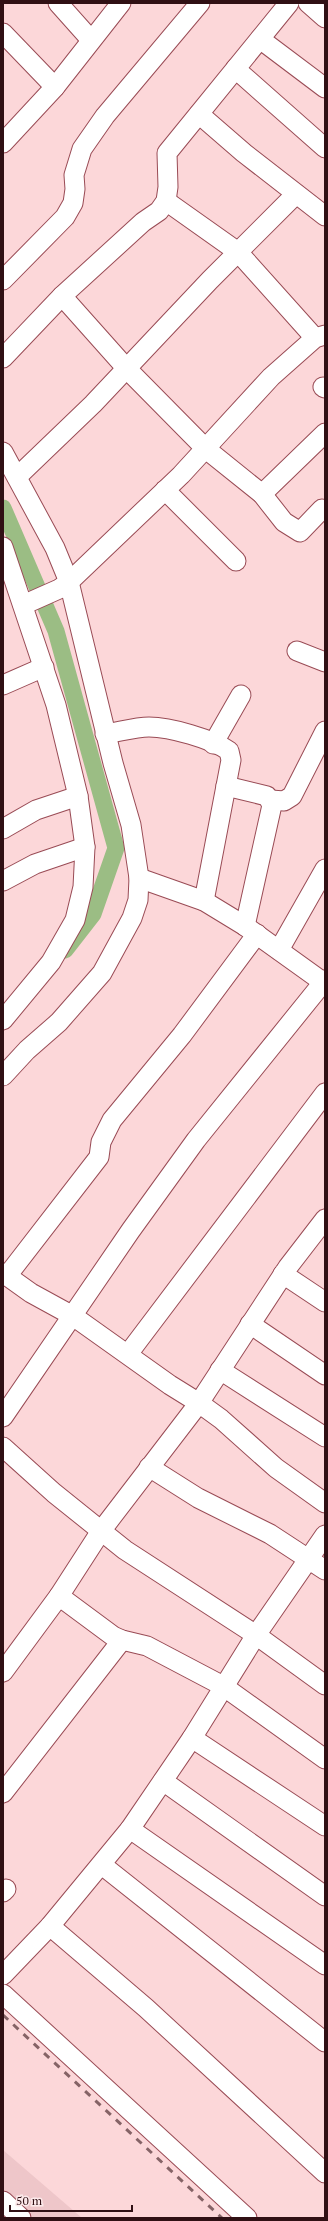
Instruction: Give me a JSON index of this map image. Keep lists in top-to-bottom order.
{
  "scale_bar": "50 m"
}
